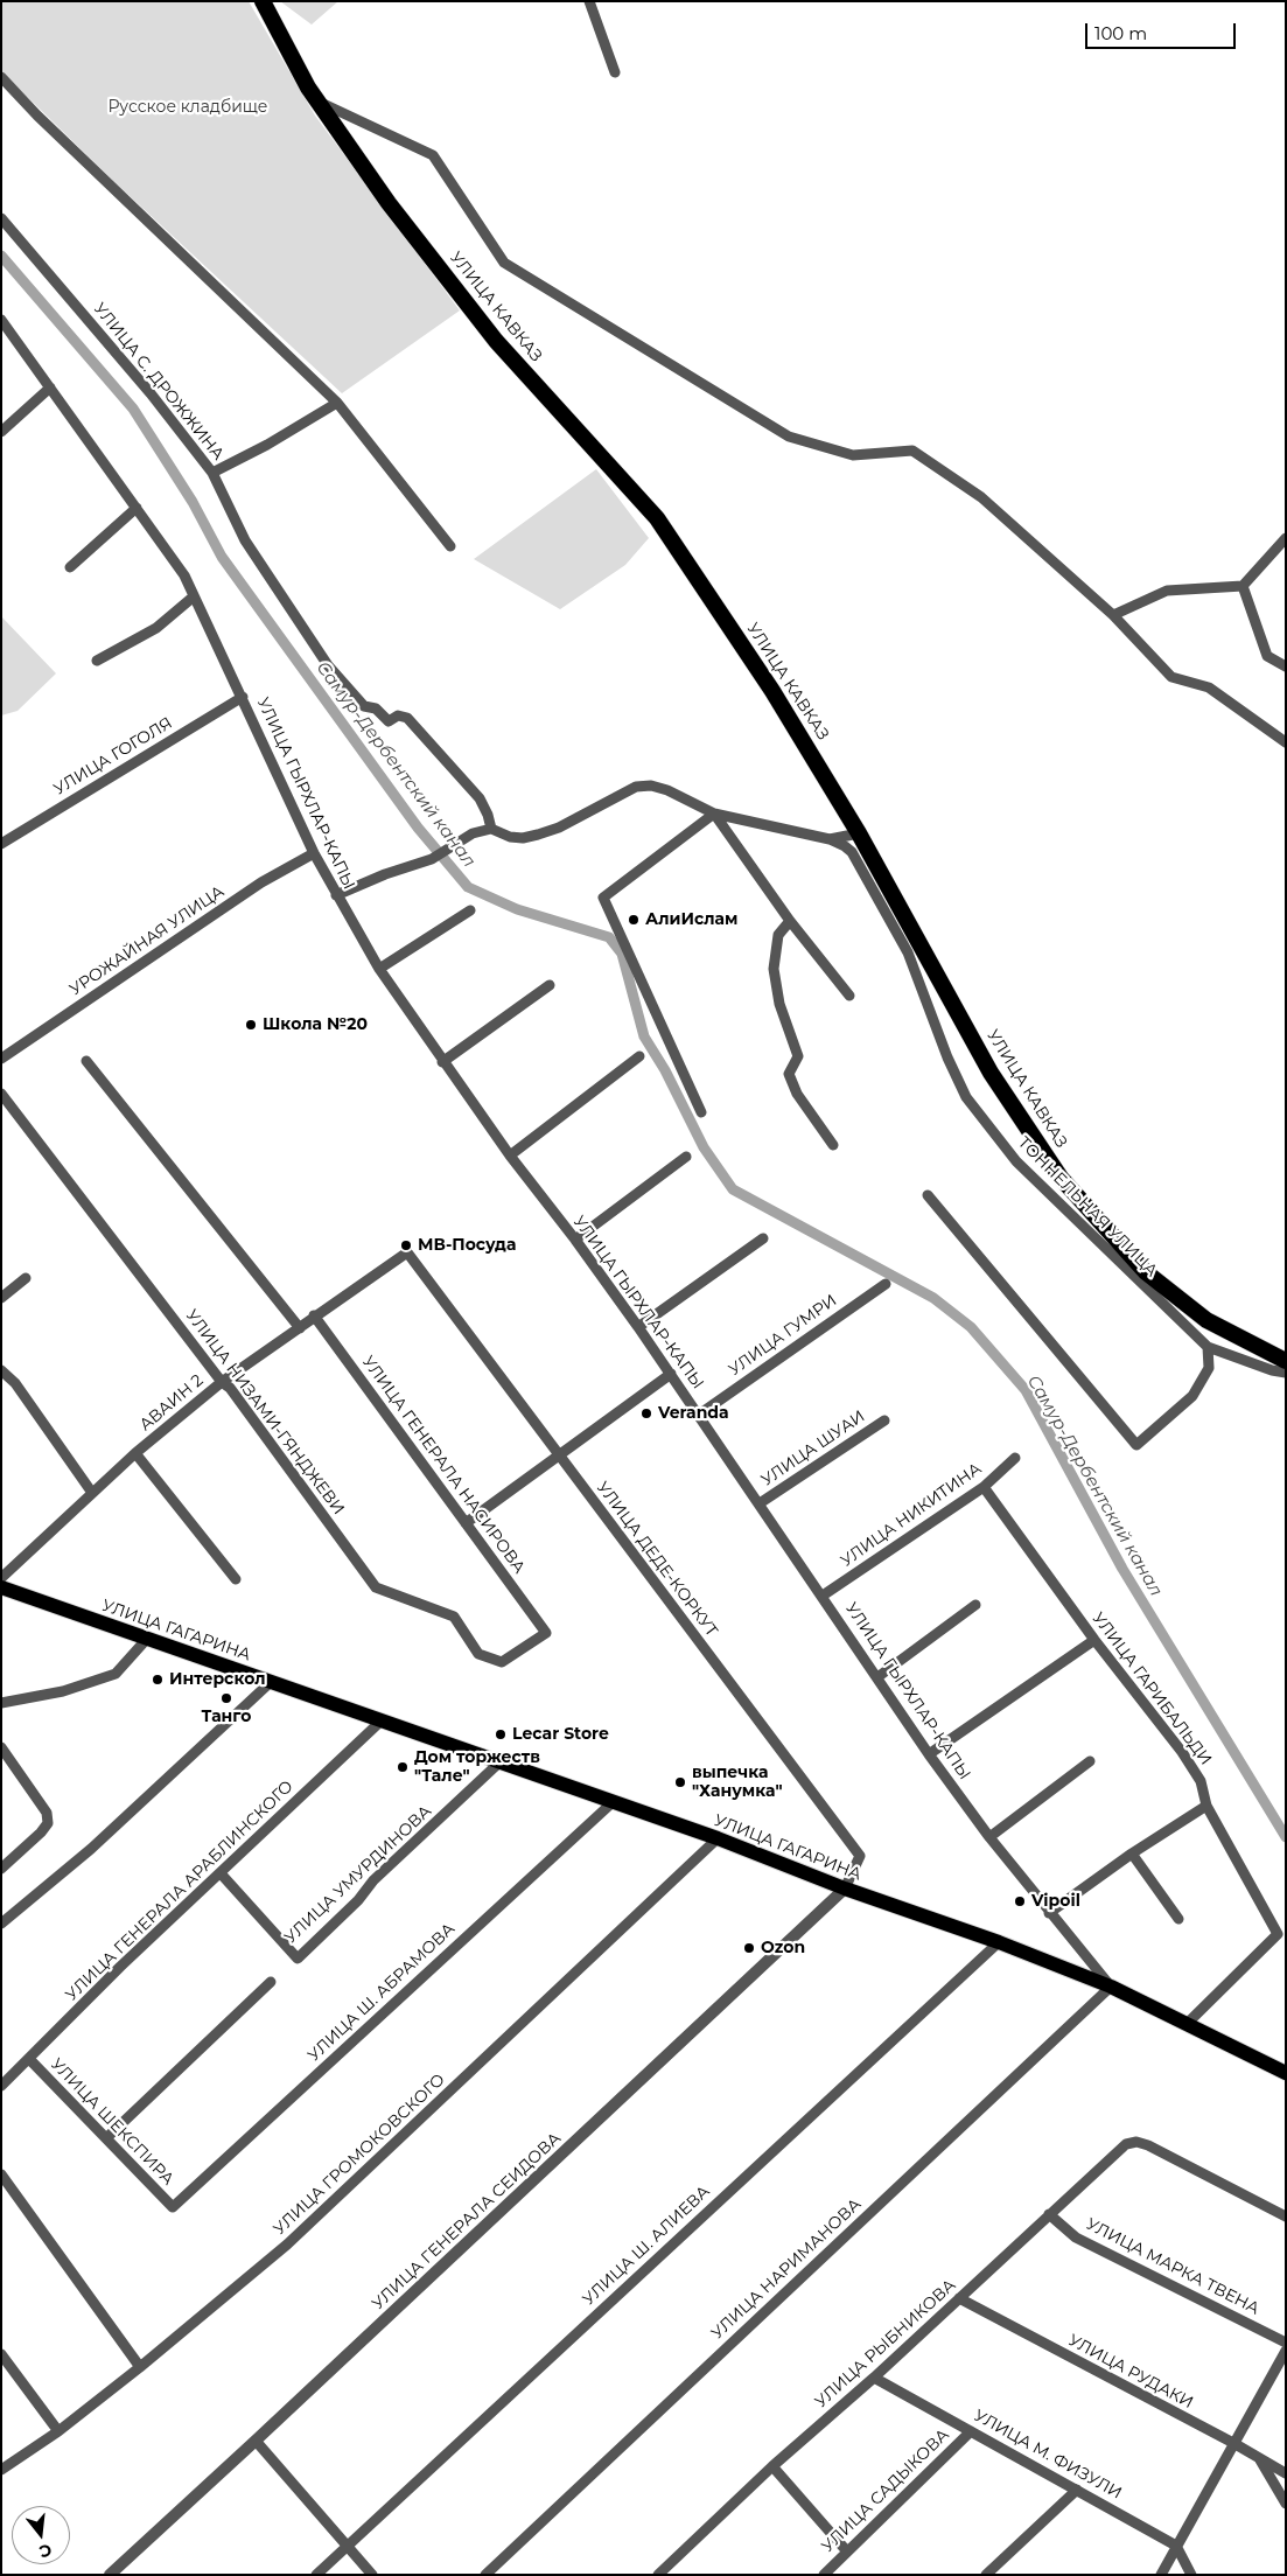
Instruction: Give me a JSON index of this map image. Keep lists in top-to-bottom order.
{
  "streets": {
    "highway": ["УЛИЦА КАВКАЗ"],
    "main road": ["УЛИЦА ГАГАРИНА"],
    "street": [
      "УЛИЦА С. ДРОЖЖИНА",
      "УЛИЦА ГОГОЛЯ",
      "УЛИЦА ГЫРХЛАР-КАПЫ",
      "УРОЖАЙНАЯ УЛИЦА",
      "ТОННЕЛЬНАЯ УЛИЦА",
      "УЛИЦА ГУМРИ",
      "АВАИН 2",
      "УЛИЦА НИЗАМИ-ГЯНДЖЕВИ",
      "УЛИЦА ШУАИ",
      "УЛИЦА ГЕНЕРАЛА НАСИРОВА",
      "УЛИЦА НИКИТИНА",
      "УЛИЦА ДЕДЕ-КОРКУТ",
      "УЛИЦА ГАРИБАЛЬДИ",
      "УЛИЦА УМУРДИНОВА",
      "УЛИЦА ГЕНЕРАЛА АРАБЛИНСКОГО",
      "УЛИЦА Ш. АБРАМОВА",
      "УЛИЦА ШЕКСПИРА",
      "УЛИЦА ГРОМОКОВСКОГО",
      "УЛИЦА ГЕНЕРАЛА СЕИДОВА",
      "УЛИЦА Ш. АЛИЕВА",
      "УЛИЦА МАРКА ТВЕНА",
      "УЛИЦА НАРИМАНОВА",
      "УЛИЦА РЫБНИКОВА",
      "УЛИЦА РУДАКИ",
      "УЛИЦА М. ФИЗУЛИ",
      "УЛИЦА САДЫКОВА"
    ]
  },
  "crossings": [
    ["УЛИЦА С. ДРОЖЖИНА", "ТОННЕЛЬНАЯ УЛИЦА"],
    ["УЛИЦА ГОГОЛЯ", "УЛИЦА ГЫРХЛАР-КАПЫ"],
    ["УЛИЦА ГЫРХЛАР-КАПЫ", "УРОЖАЙНАЯ УЛИЦА"],
    ["УЛИЦА ГЫРХЛАР-КАПЫ", "УЛИЦА ГУМРИ"],
    ["УЛИЦА ГЫРХЛАР-КАПЫ", "УЛИЦА ШУАИ"],
    ["УЛИЦА ГЫРХЛАР-КАПЫ", "УЛИЦА НИКИТИНА"],
    ["УЛИЦА ГЫРХЛАР-КАПЫ", "УЛИЦА ГАГАРИНА"],
    ["УЛИЦА ГЫРХЛАР-КАПЫ", "УЛИЦА НАРИМАНОВА"],
    ["АВАИН 2", "УЛИЦА НИЗАМИ-ГЯНДЖЕВИ"],
    ["АВАИН 2", "УЛИЦА ГЕНЕРАЛА НАСИРОВА"],
    ["АВАИН 2", "УЛИЦА ДЕДЕ-КОРКУТ"],
    ["УЛИЦА НИЗАМИ-ГЯНДЖЕВИ", "УЛИЦА ГЕНЕРАЛА НАСИРОВА"],
    ["УЛИЦА НИКИТИНА", "УЛИЦА ГАРИБАЛЬДИ"],
    ["УЛИЦА ДЕДЕ-КОРКУТ", "УЛИЦА ГАГАРИНА"],
    ["УЛИЦА ДЕДЕ-КОРКУТ", "УЛИЦА ГЕНЕРАЛА СЕИДОВА"],
    ["УЛИЦА ГАГАРИНА", "УЛИЦА ГАРИБАЛЬДИ"],
    ["УЛИЦА ГАГАРИНА", "УЛИЦА УМУРДИНОВА"],
    ["УЛИЦА ГАГАРИНА", "УЛИЦА ГЕНЕРАЛА АРАБЛИНСКОГО"],
    ["УЛИЦА ГАГАРИНА", "УЛИЦА Ш. АБРАМОВА"],
    ["УЛИЦА ГАГАРИНА", "УЛИЦА ГРОМОКОВСКОГО"],
    ["УЛИЦА ГАГАРИНА", "УЛИЦА ГЕНЕРАЛА СЕИДОВА"],
    ["УЛИЦА ГАГАРИНА", "УЛИЦА Ш. АЛИЕВА"],
    ["УЛИЦА ГАГАРИНА", "УЛИЦА НАРИМАНОВА"],
    ["УЛИЦА УМУРДИНОВА", "УЛИЦА ГЕНЕРАЛА АРАБЛИНСКОГО"],
    ["УЛИЦА ГЕНЕРАЛА АРАБЛИНСКОГО", "УЛИЦА ШЕКСПИРА"],
    ["УЛИЦА Ш. АБРАМОВА", "УЛИЦА ШЕКСПИРА"],
    ["УЛИЦА МАРКА ТВЕНА", "УЛИЦА РЫБНИКОВА"],
    ["УЛИЦА РЫБНИКОВА", "УЛИЦА РУДАКИ"],
    ["УЛИЦА РЫБНИКОВА", "УЛИЦА М. ФИЗУЛИ"],
    ["УЛИЦА М. ФИЗУЛИ", "УЛИЦА САДЫКОВА"]
  ],
  "water": ["Самур-Дербентский канал"],
  "parks": ["Русское кладбище"],
  "places": [
    "АлиИслам",
    "Школа №20",
    "МВ-Посуда",
    "Veranda",
    "Интерскол",
    "Танго",
    "Lecar Store",
    "Дом торжеств \"Тале\"",
    "выпечка \"Ханумка\"",
    "Vipoil",
    "Ozon"
  ],
  "scale_bar": "100 m",
  "north": "bottom"
}
